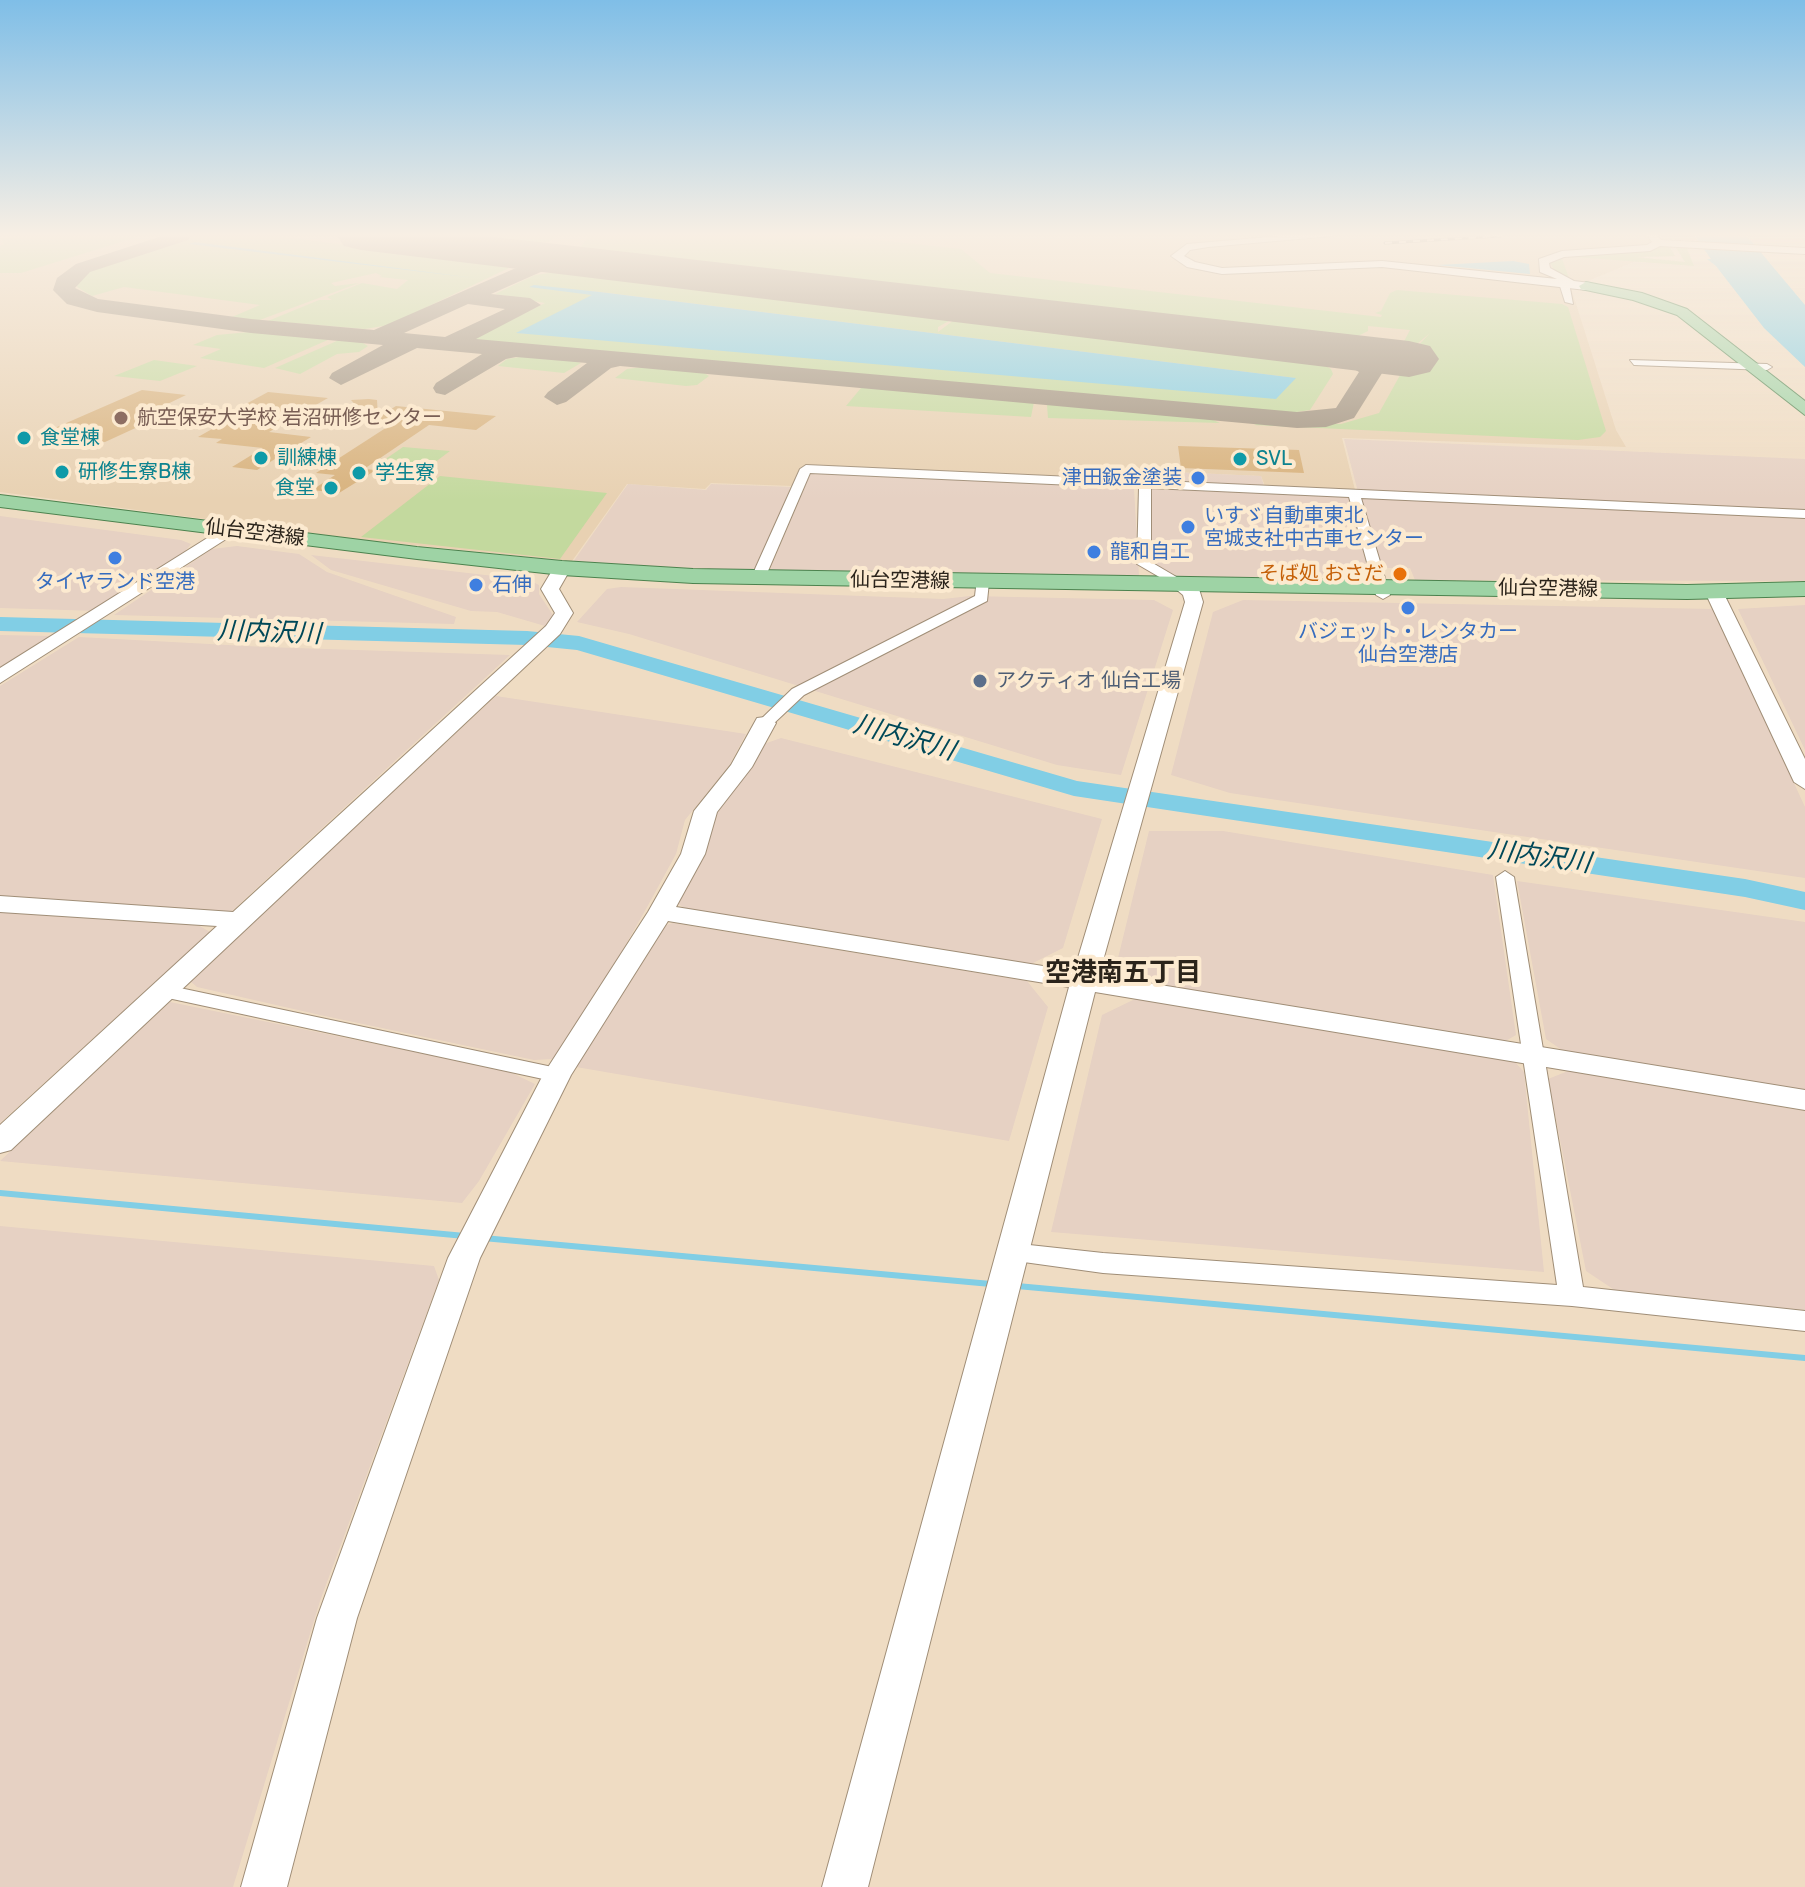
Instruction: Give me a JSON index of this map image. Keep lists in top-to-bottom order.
{
  "streets": {
    "main road": ["仙台空港線"]
  },
  "districts": ["空港南五丁目"],
  "water": ["川内沢川"],
  "places": [
    "航空保安大学校 岩沼研修センター",
    "食堂棟",
    "訓練棟",
    "SVL",
    "研修生寮B棟",
    "学生寮",
    "津田鈑金塗装",
    "食堂",
    "いすゞ自動車東北 宮城支社中古車センター",
    "龍和自工",
    "タイヤランド空港",
    "そば処 おさだ",
    "石伸",
    "バジェット・レンタカー 仙台空港店",
    "アクティオ 仙台工場"
  ]
}
